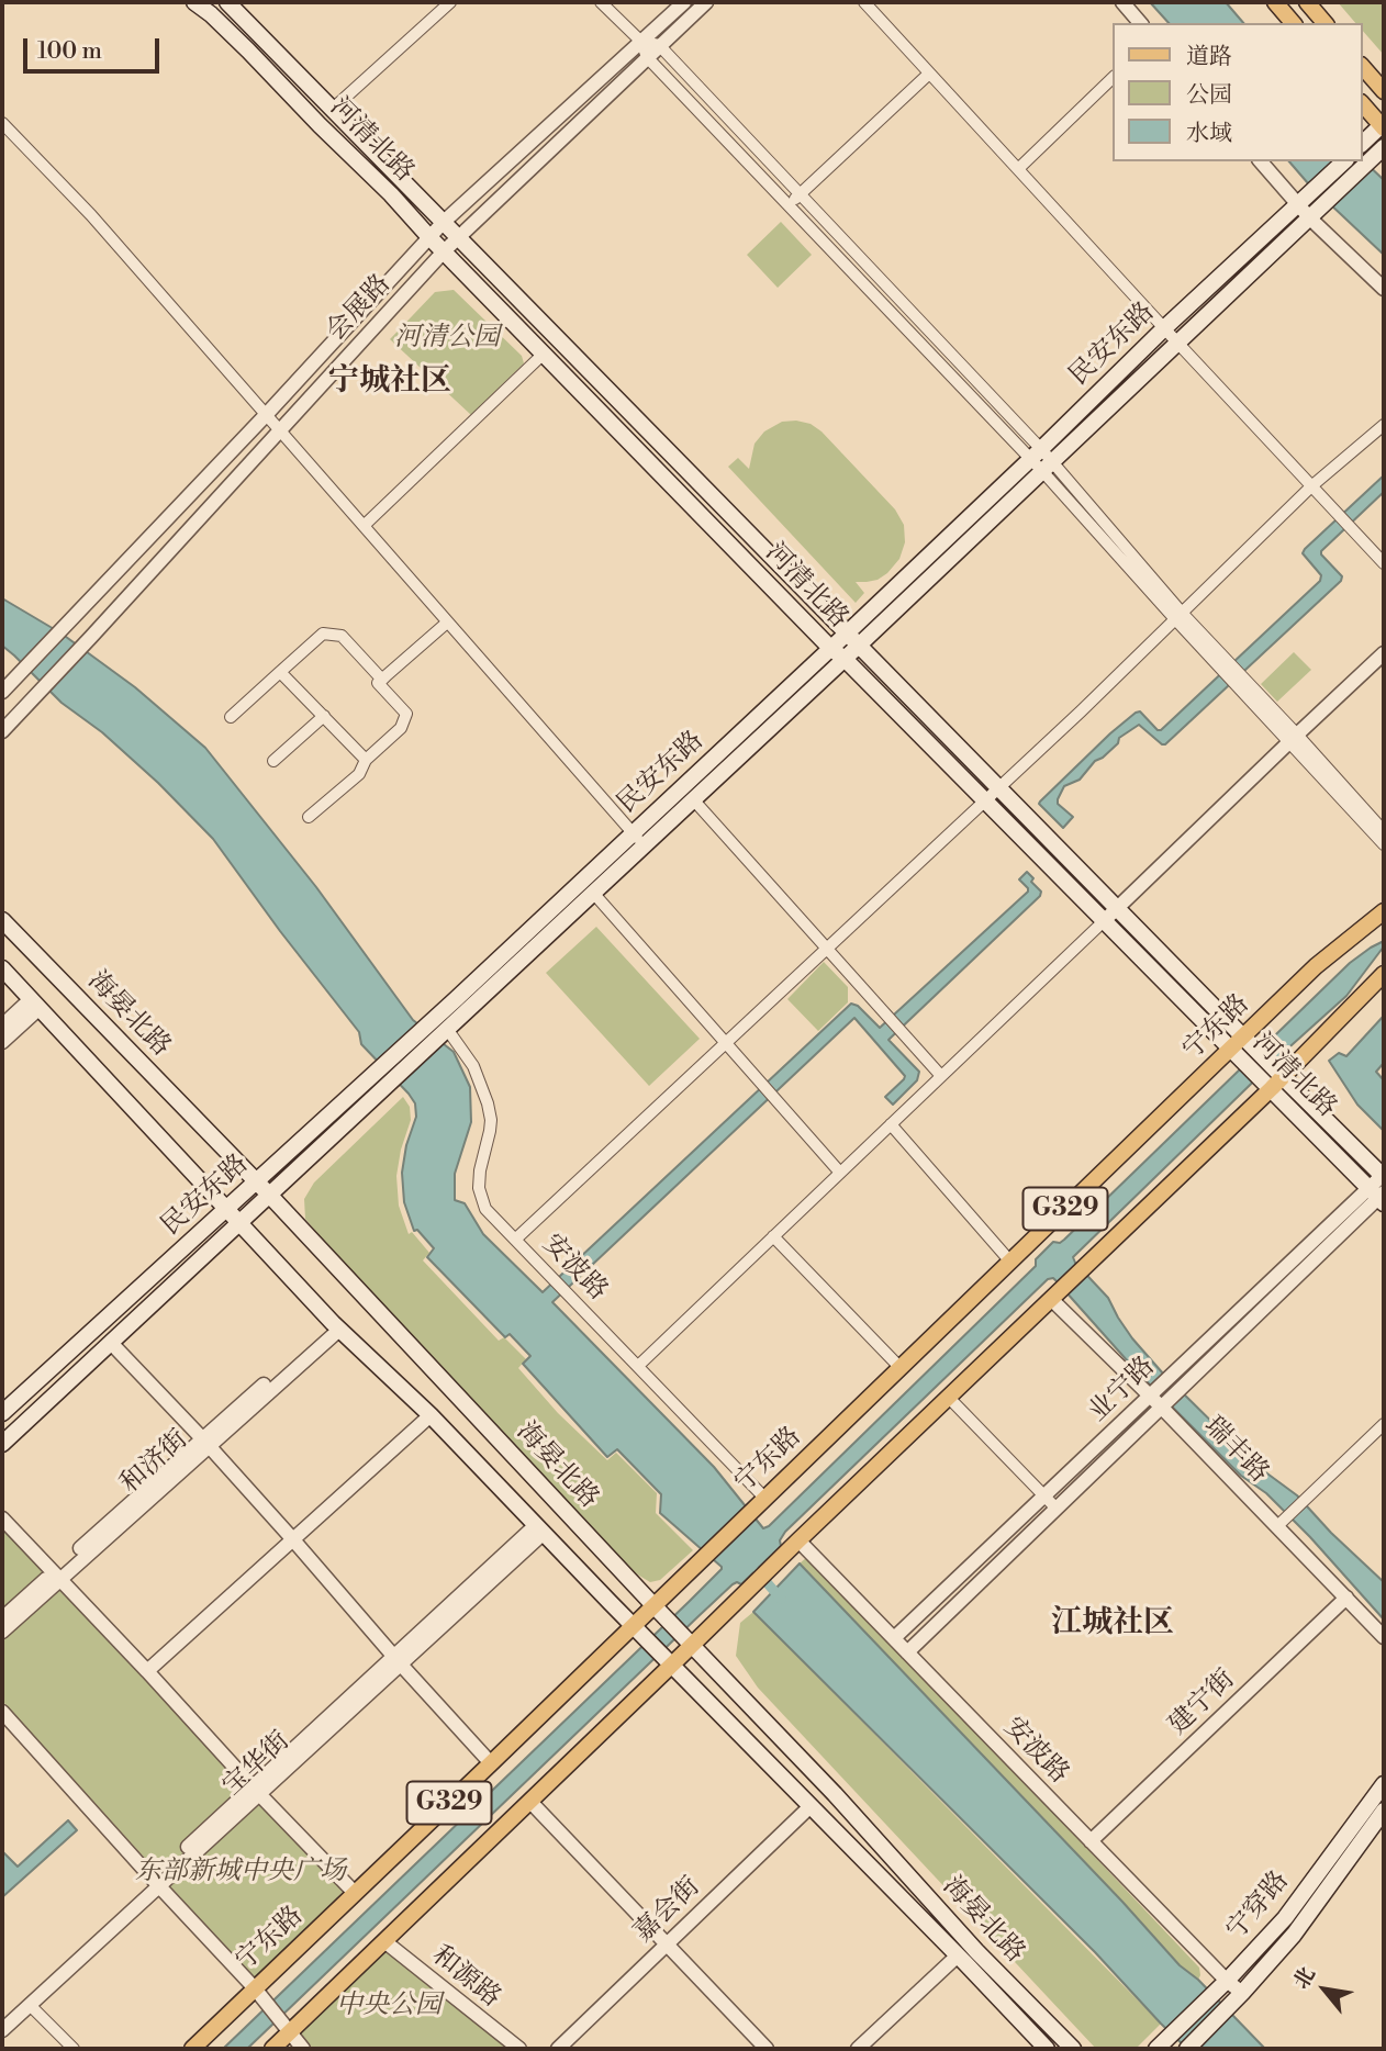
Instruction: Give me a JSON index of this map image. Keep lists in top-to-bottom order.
{
  "streets": {
    "main road": [
      "河清北路",
      "民安东路",
      "海晏北路",
      "宁东路",
      "G329",
      "宁穿路"
    ],
    "street": [
      "会展路",
      "安波路",
      "业宁路",
      "瑞丰路",
      "和济街",
      "建宁街",
      "宝华街",
      "嘉会街",
      "和源路"
    ]
  },
  "crossings": [
    ["河清北路", "会展路"],
    ["河清北路", "民安东路"],
    ["河清北路", "宁东路"],
    ["河清北路", "G329"],
    ["河清北路", "业宁路"],
    ["民安东路", "海晏北路"],
    ["民安东路", "安波路"],
    ["海晏北路", "宁东路"],
    ["海晏北路", "G329"],
    ["海晏北路", "和济街"],
    ["海晏北路", "宝华街"],
    ["海晏北路", "嘉会街"],
    ["宁东路", "安波路"],
    ["G329", "安波路"],
    ["G329", "瑞丰路"],
    ["G329", "和源路"],
    ["安波路", "业宁路"],
    ["安波路", "建宁街"],
    ["安波路", "宁穿路"],
    ["业宁路", "瑞丰路"],
    ["瑞丰路", "建宁街"]
  ],
  "districts": ["宁城社区", "江城社区"],
  "parks": ["河清公园", "东部新城中央广场", "中央公园"],
  "legend": ["道路", "公园", "水域"],
  "scale_bar": "100 m",
  "north": "top left"
}
